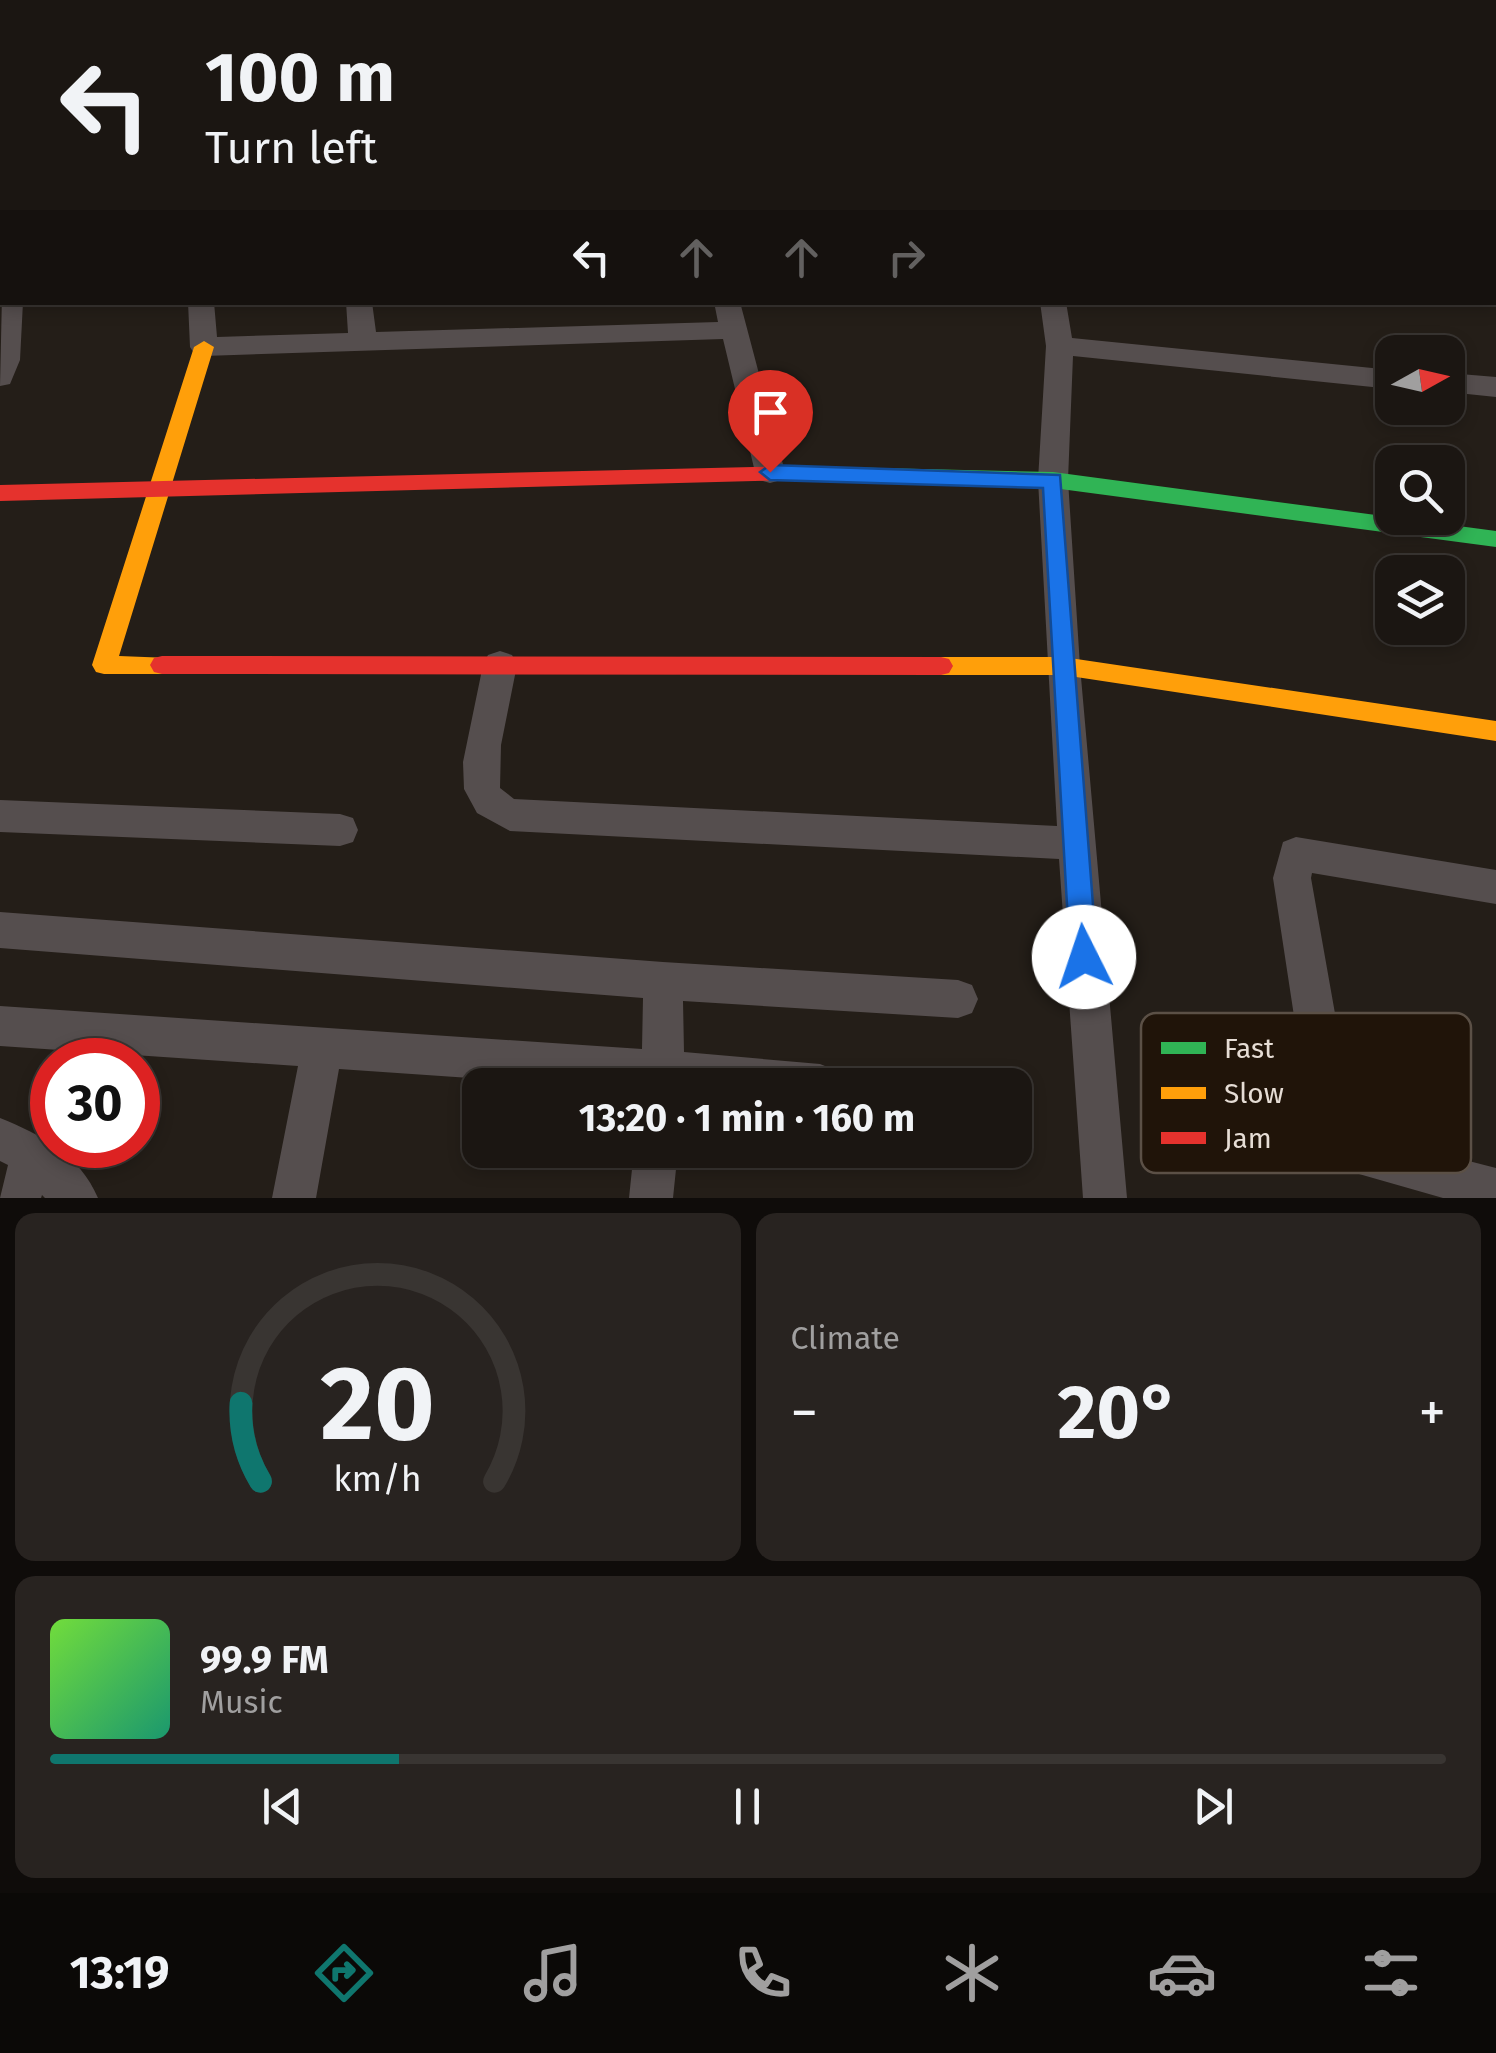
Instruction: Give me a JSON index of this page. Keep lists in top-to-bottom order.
{
  "legend": ["Fast", "Slow", "Jam"],
  "north": "right",
  "page": {
    "turn": ["100 m", "Turn left"],
    "limit": "30",
    "trip": "13:20 · 1 min · 160 m",
    "tile": "Climate",
    "heat": ["−", "20°", "+"],
    "song": ["99.9 FM", "Music"],
    "tabs": "13:19",
    "gauge": ["20", "km/h"]
  }
}
